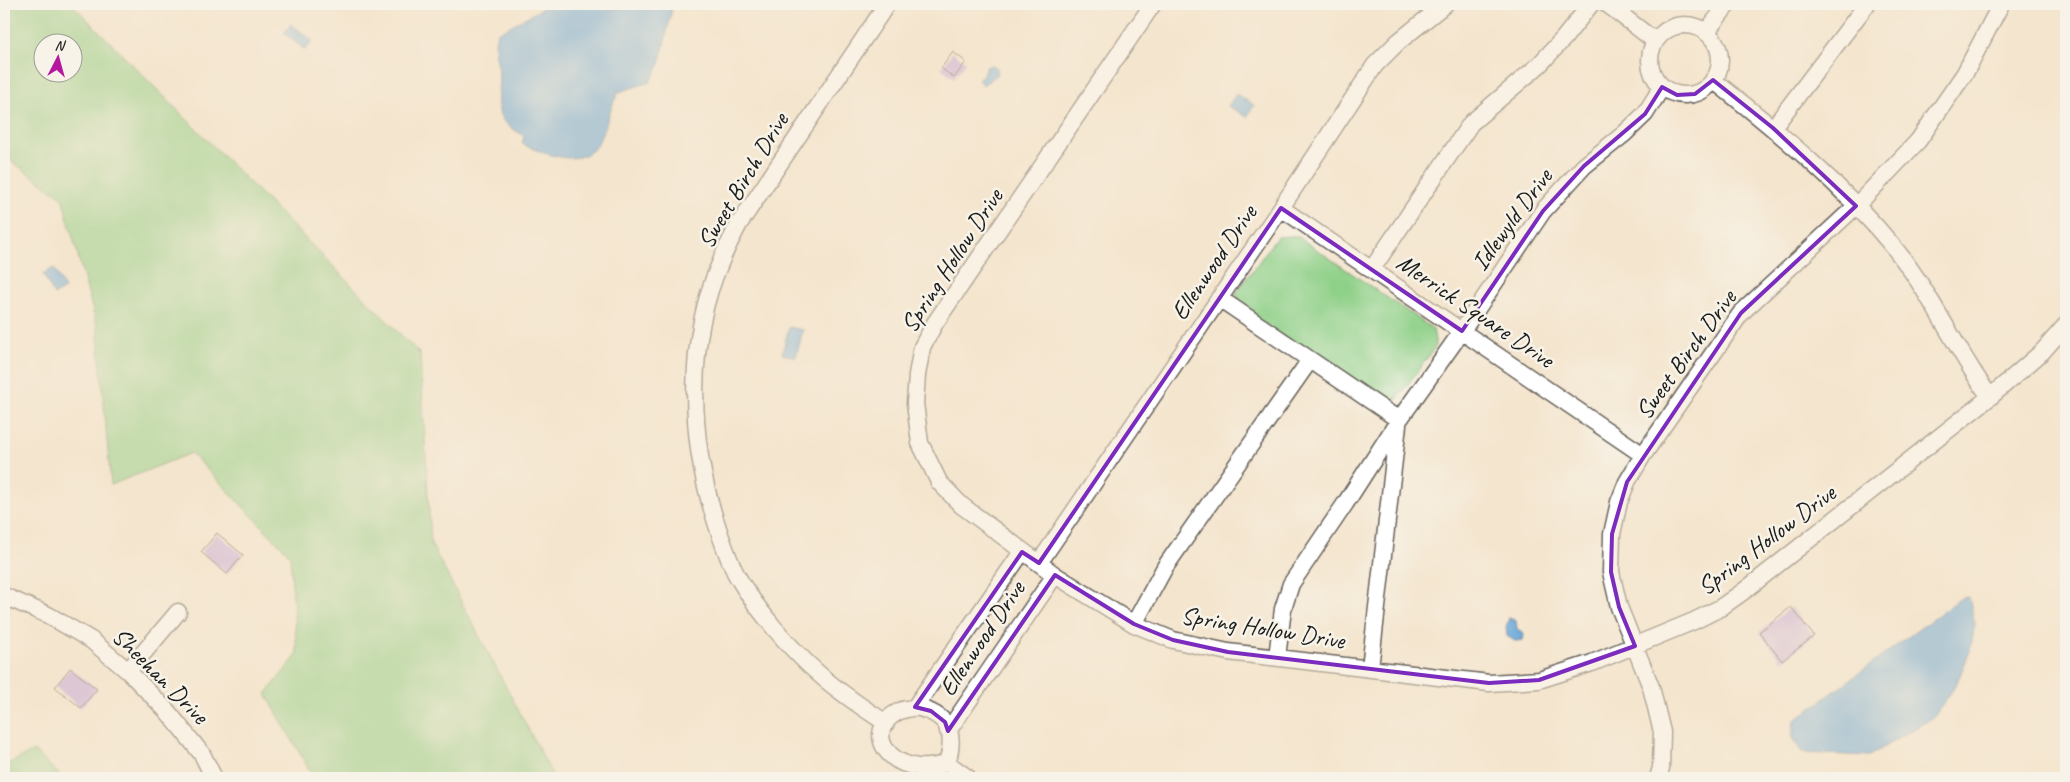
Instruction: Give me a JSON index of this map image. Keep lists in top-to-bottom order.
{
  "streets": {
    "street": [
      "Sweet Birch Drive",
      "Idlewyld Drive",
      "Spring Hollow Drive",
      "Ellenwood Drive",
      "Merrick Square Drive",
      "Sheehan Drive"
    ]
  },
  "crossings": [
    ["Sweet Birch Drive", "Spring Hollow Drive"],
    ["Sweet Birch Drive", "Ellenwood Drive"],
    ["Sweet Birch Drive", "Merrick Square Drive"],
    ["Idlewyld Drive", "Spring Hollow Drive"],
    ["Idlewyld Drive", "Merrick Square Drive"],
    ["Spring Hollow Drive", "Ellenwood Drive"],
    ["Ellenwood Drive", "Merrick Square Drive"]
  ],
  "north": "top"
}
